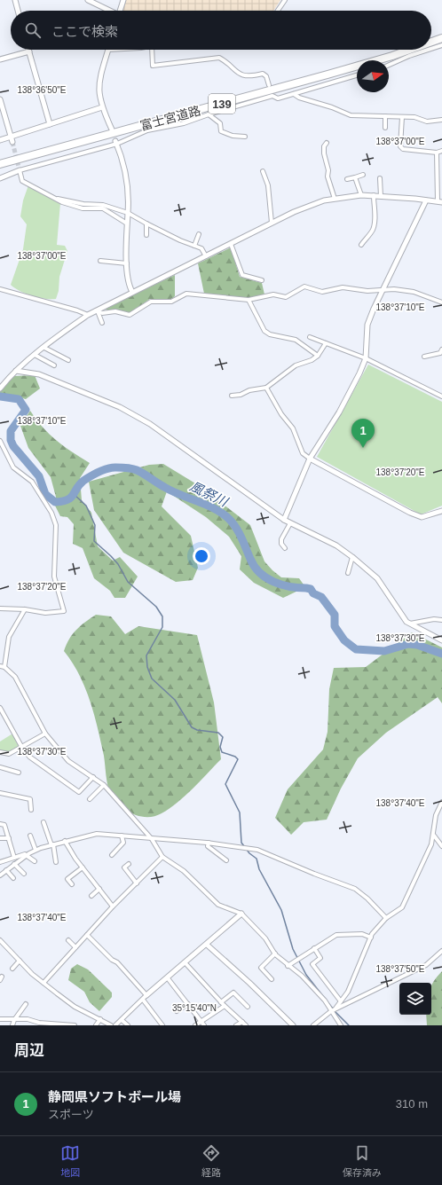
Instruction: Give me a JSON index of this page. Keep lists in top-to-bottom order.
{
  "streets": {
    "highway": ["139", "富士宮道路"]
  },
  "water": ["風祭川"],
  "north": "right",
  "page": {
    "search": "ここで検索",
    "pins": "1",
    "heading": "周辺",
    "list": [
      {
        "mark": "1",
        "name": "静岡県ソフトボール場",
        "note": "スポーツ",
        "value": "310 m"
      }
    ],
    "nav": ["地図", "経路", "保存済み"]
  },
  "coordinates": [
    "138°36'50\"E",
    "138°37'00\"E",
    "138°37'10\"E",
    "138°37'20\"E",
    "138°37'30\"E",
    "138°37'40\"E",
    "138°37'50\"E",
    "35°15'40\"N"
  ]
}
